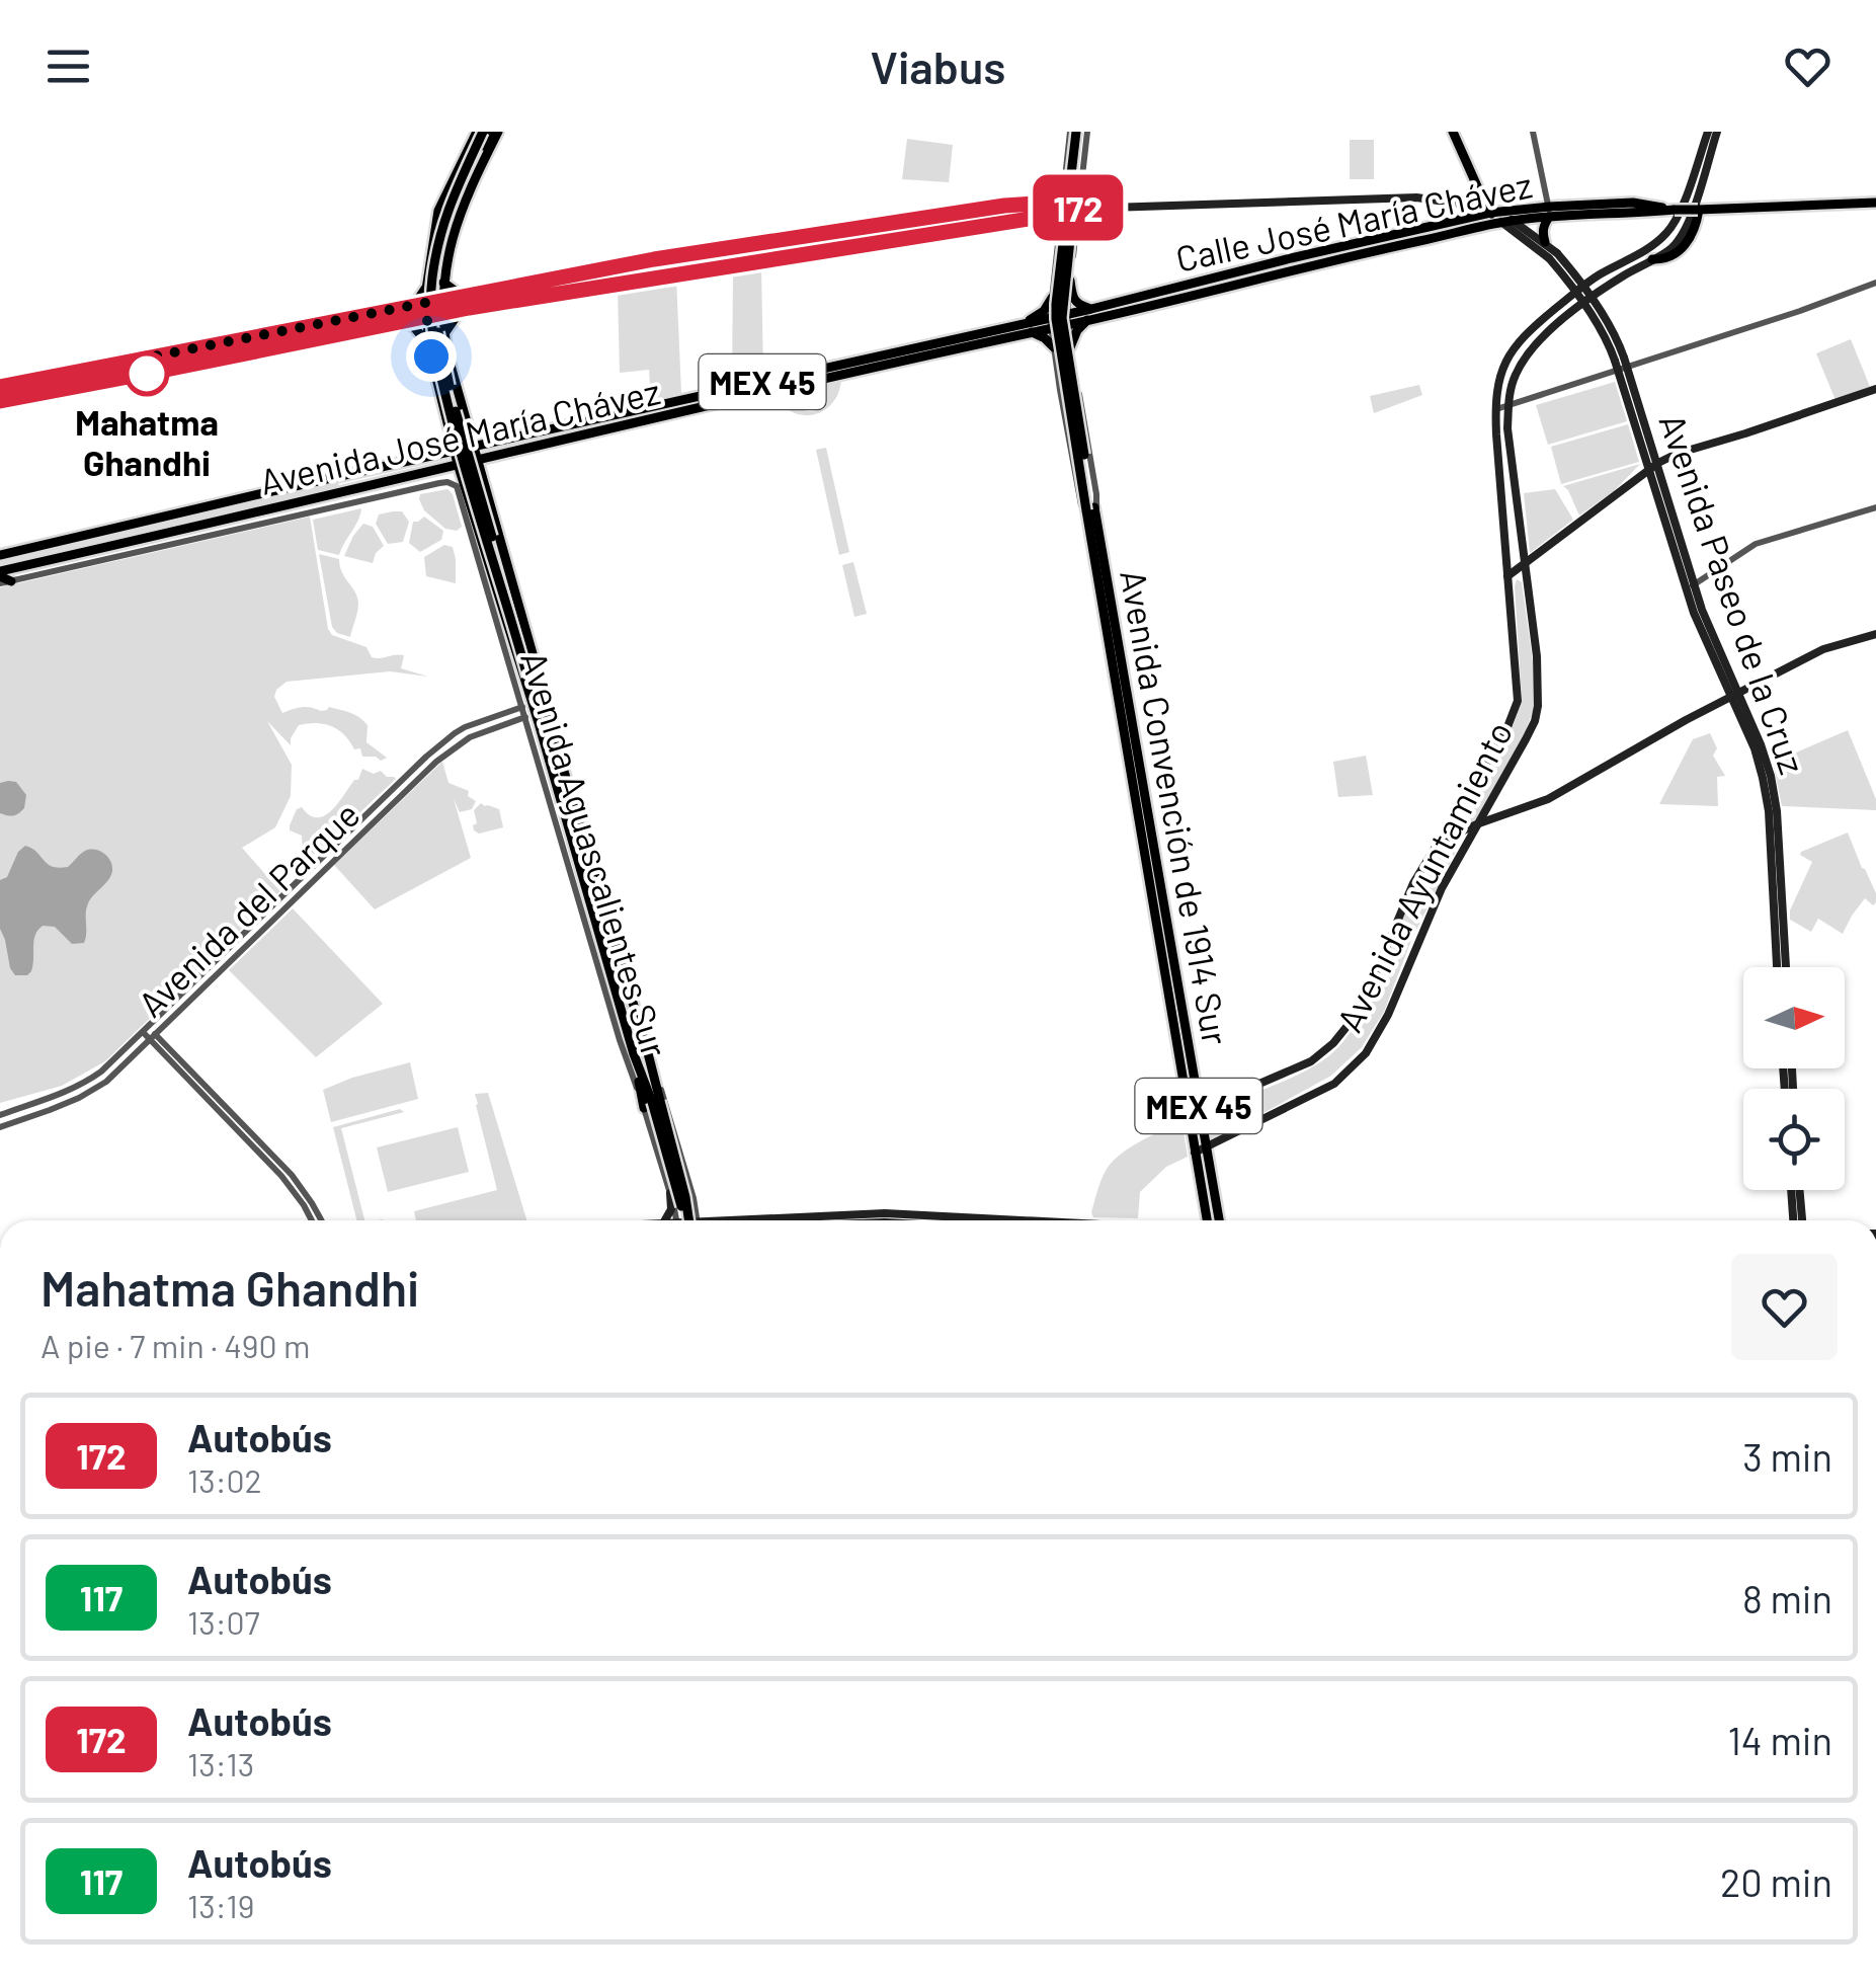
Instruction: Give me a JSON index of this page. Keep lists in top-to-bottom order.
{
  "streets": {
    "main road": [
      "Calle José María Chávez",
      "MEX 45",
      "Avenida José María Chávez",
      "Avenida Paseo de la Cruz",
      "Avenida Convención de 1914 Sur",
      "Avenida Aguascalientes Sur",
      "Avenida Ayuntamiento"
    ],
    "street": ["Avenida del Parque"]
  },
  "crossings": [
    ["Calle José María Chávez", "Avenida José María Chávez"],
    ["Calle José María Chávez", "Avenida Paseo de la Cruz"],
    ["Calle José María Chávez", "Avenida Convención de 1914 Sur"],
    ["Avenida José María Chávez", "Avenida Convención de 1914 Sur"],
    ["Avenida José María Chávez", "Avenida Aguascalientes Sur"],
    ["Avenida Convención de 1914 Sur", "Avenida Ayuntamiento"],
    ["Avenida Aguascalientes Sur", "Avenida del Parque"]
  ],
  "places": ["Mahatma Ghandhi"],
  "lines": ["bus line 172"],
  "north": "right",
  "page": {
    "header": "Viabus",
    "on_map": "172",
    "heading": ["Mahatma Ghandhi", "A pie · 7 min · 490 m"],
    "list": [
      {
        "mark": "172",
        "name": "Autobús",
        "note": "13:02",
        "value": "3 min"
      },
      {
        "mark": "117",
        "name": "Autobús",
        "note": "13:07",
        "value": "8 min"
      },
      {
        "mark": "172",
        "name": "Autobús",
        "note": "13:13",
        "value": "14 min"
      },
      {
        "mark": "117",
        "name": "Autobús",
        "note": "13:19",
        "value": "20 min"
      }
    ]
  }
}
